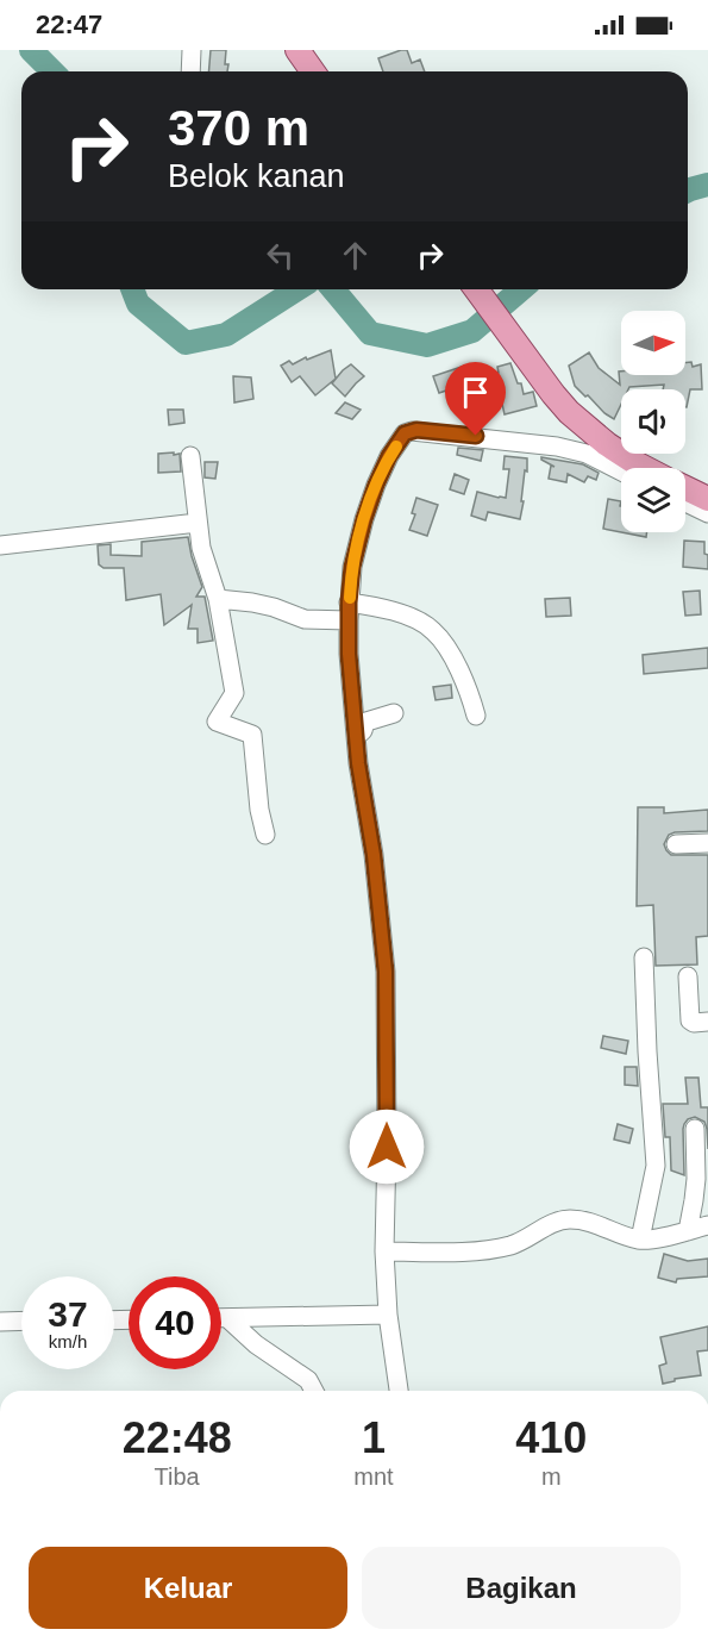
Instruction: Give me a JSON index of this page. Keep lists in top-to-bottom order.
{
  "north": "right",
  "page": {
    "status": "22:47",
    "turn": ["370 m", "Belok kanan"],
    "speed": "37 km/h",
    "limit": "40",
    "eta": [
      "22:48",
      "Tiba",
      "1",
      "mnt",
      "410",
      "m"
    ],
    "buttons": ["Keluar", "Bagikan"]
  }
}
